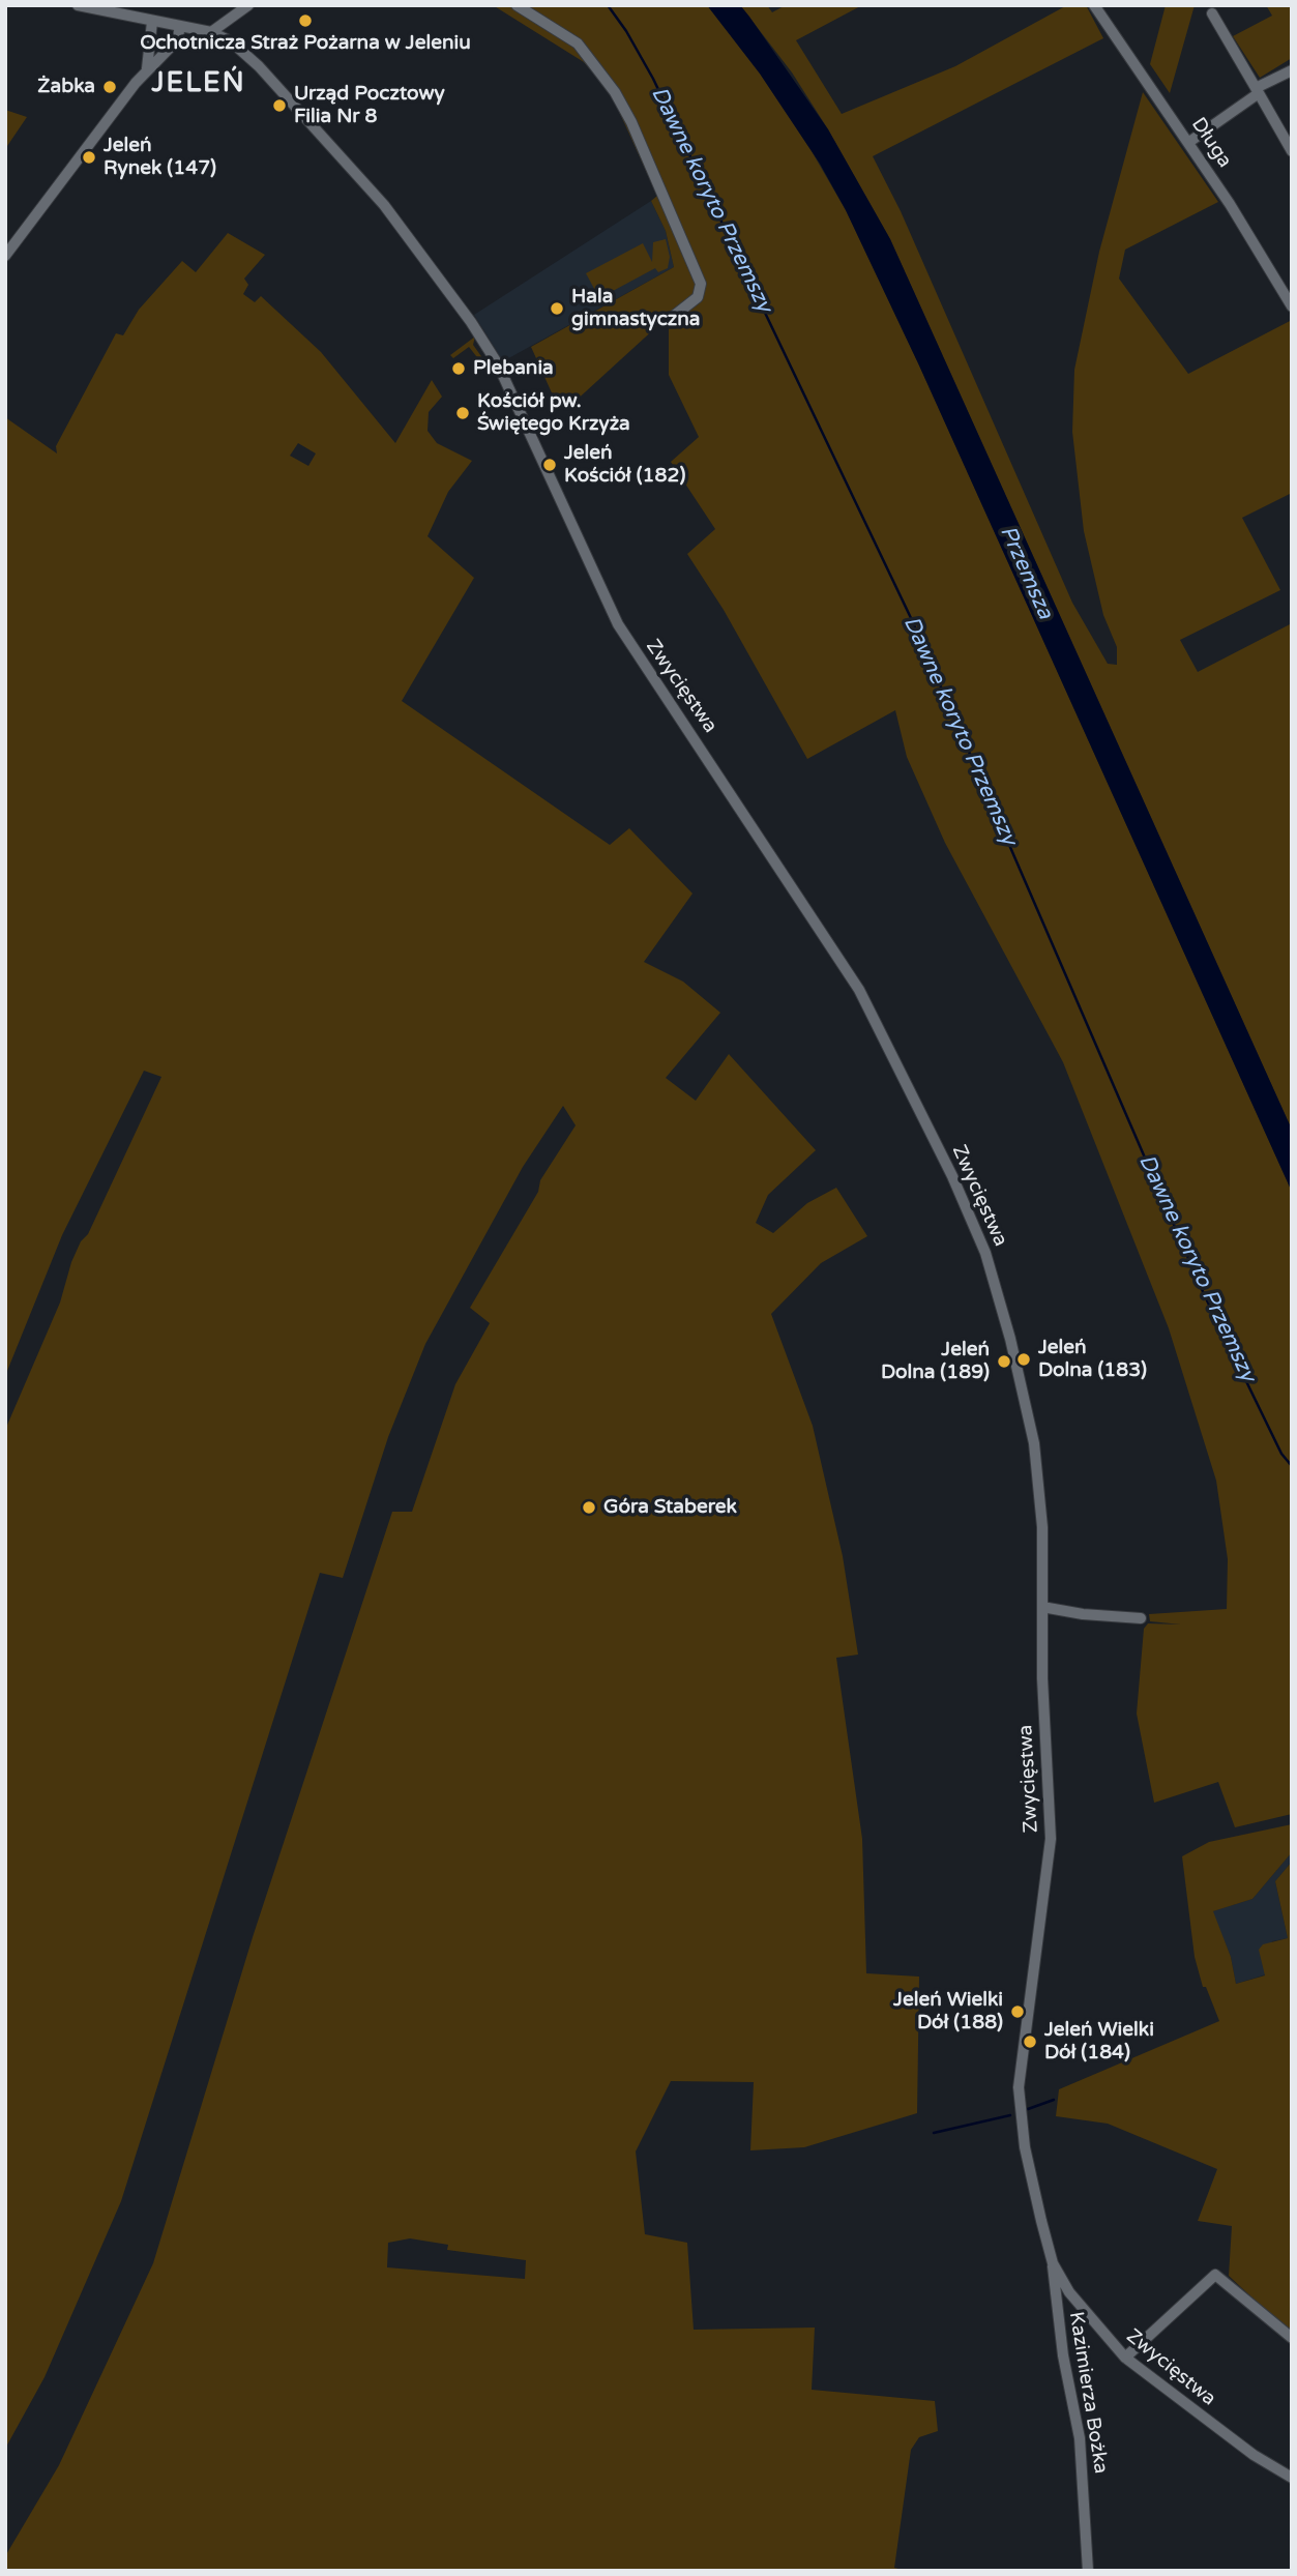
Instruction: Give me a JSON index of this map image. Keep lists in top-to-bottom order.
{
  "streets": {
    "street": ["Długa", "Zwycięstwa", "Kazimierza Bożka"]
  },
  "crossings": [
    ["Zwycięstwa", "Kazimierza Bożka"]
  ],
  "districts": ["JELEŃ"],
  "water": ["Dawne koryto Przemszy", "Przemsza"],
  "places": [
    "Ochotnicza Straż Pożarna w Jeleniu",
    "Żabka",
    "Urząd Pocztowy Filia Nr 8",
    "Jeleń Rynek (147)",
    "Hala gimnastyczna",
    "Plebania",
    "Kościół pw. Świętego Krzyża",
    "Jeleń Kościół (182)",
    "Jeleń Dolna (183)",
    "Jeleń Dolna (189)",
    "Góra Staberek",
    "Jeleń Wielki Dół (188)",
    "Jeleń Wielki Dół (184)"
  ]
}
